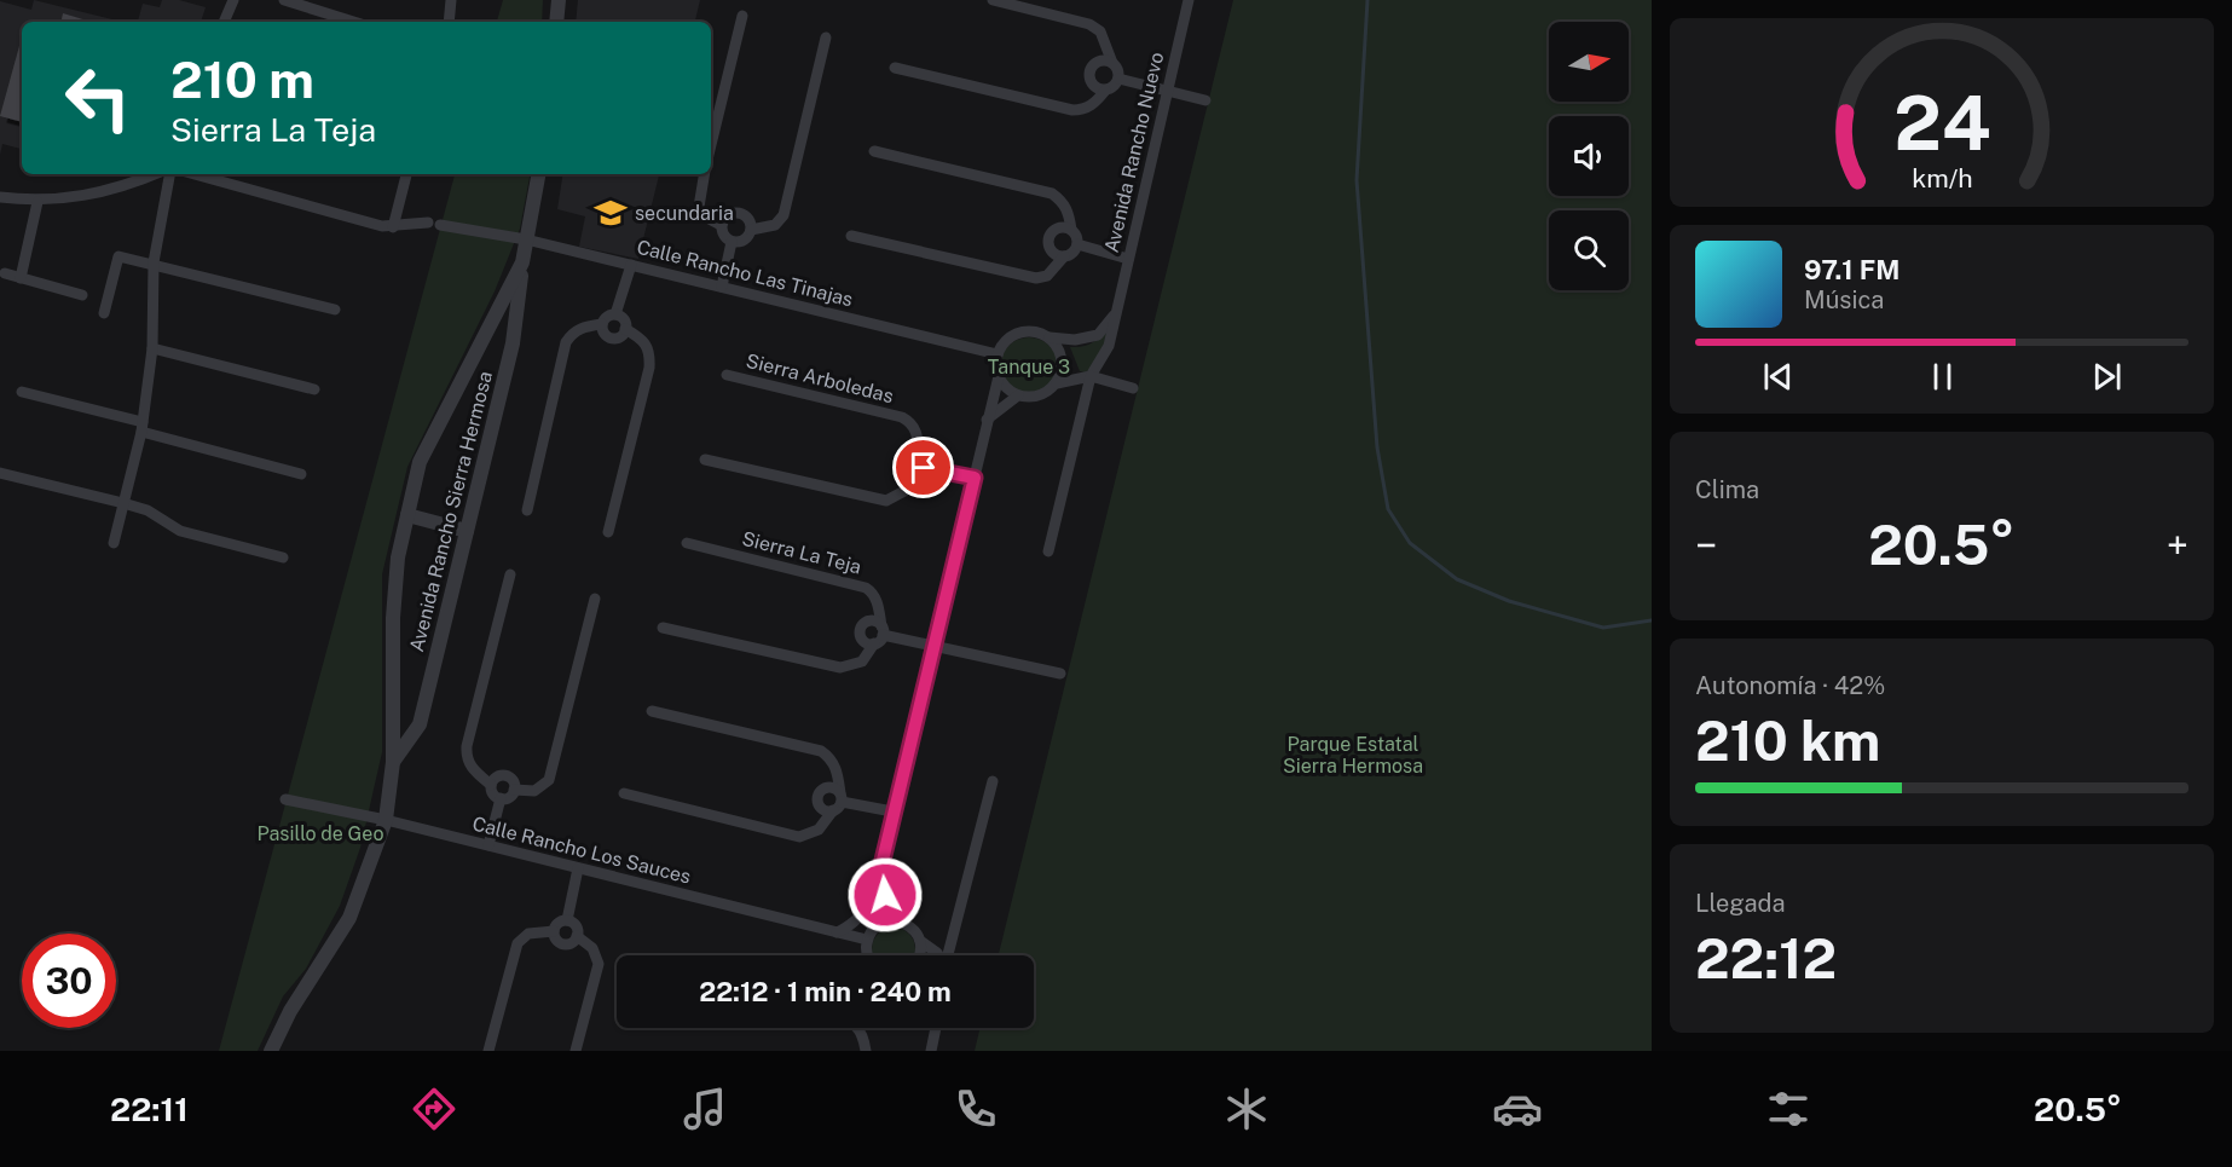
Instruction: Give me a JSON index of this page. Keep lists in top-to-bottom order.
{
  "streets": {
    "street": [
      "Avenida Rancho Nuevo",
      "Calle Rancho Las Tinajas",
      "Sierra Arboledas",
      "Avenida Rancho Sierra Hermosa",
      "Sierra La Teja",
      "Calle Rancho Los Sauces"
    ]
  },
  "crossings": [
    ["Calle Rancho Las Tinajas", "Avenida Rancho Sierra Hermosa"],
    ["Avenida Rancho Sierra Hermosa", "Calle Rancho Los Sauces"]
  ],
  "parks": ["Tanque 3", "Parque Estatal Sierra Hermosa", "Pasillo de Geo"],
  "places": {
    "school or university": ["secundaria"]
  },
  "north": "right",
  "page": {
    "turn": ["210 m", "Sierra La Teja"],
    "song": ["97.1 FM", "Música"],
    "tile": [
      "Clima",
      ["Autonomía · 42%", "210 km"],
      ["Llegada", "22:12"]
    ],
    "heat": ["−", "20.5°", "+"],
    "limit": "30",
    "trip": "22:12 · 1 min · 240 m",
    "tabs": ["22:11", "20.5°"],
    "gauge": ["24", "km/h"]
  }
}
